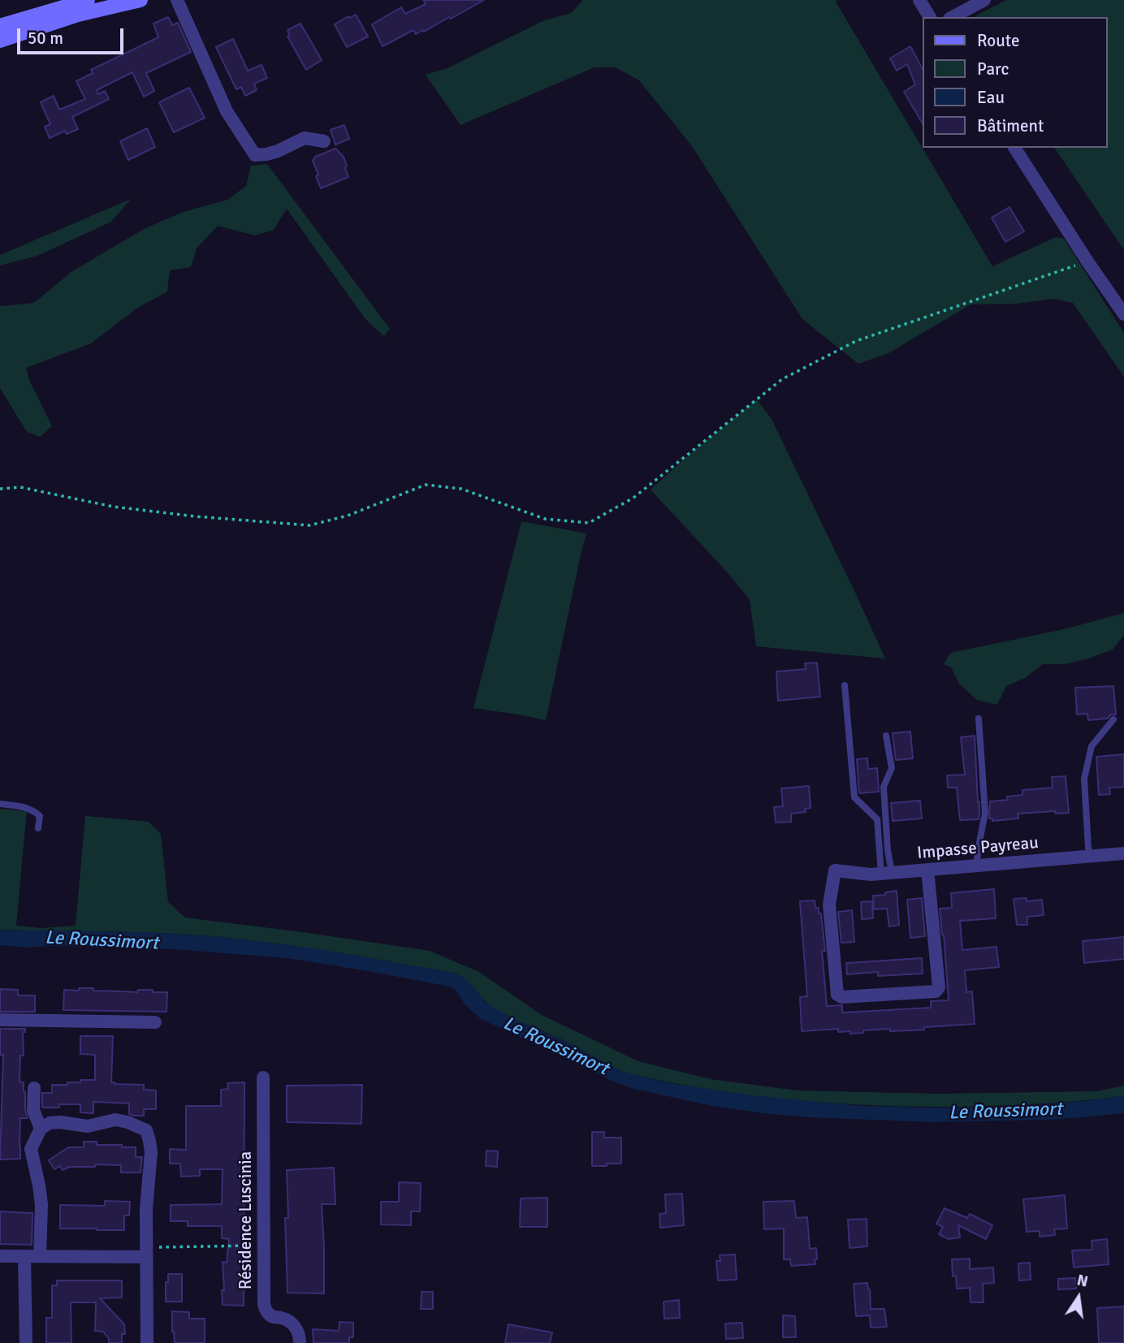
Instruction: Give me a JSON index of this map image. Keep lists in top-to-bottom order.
{
  "streets": {
    "street": ["Impasse Payreau", "Résidence Luscinia"]
  },
  "water": ["Le Roussimort"],
  "legend": [
    "Route",
    "Parc",
    "Eau",
    "Bâtiment"
  ],
  "scale_bar": "50 m",
  "north": "top"
}
